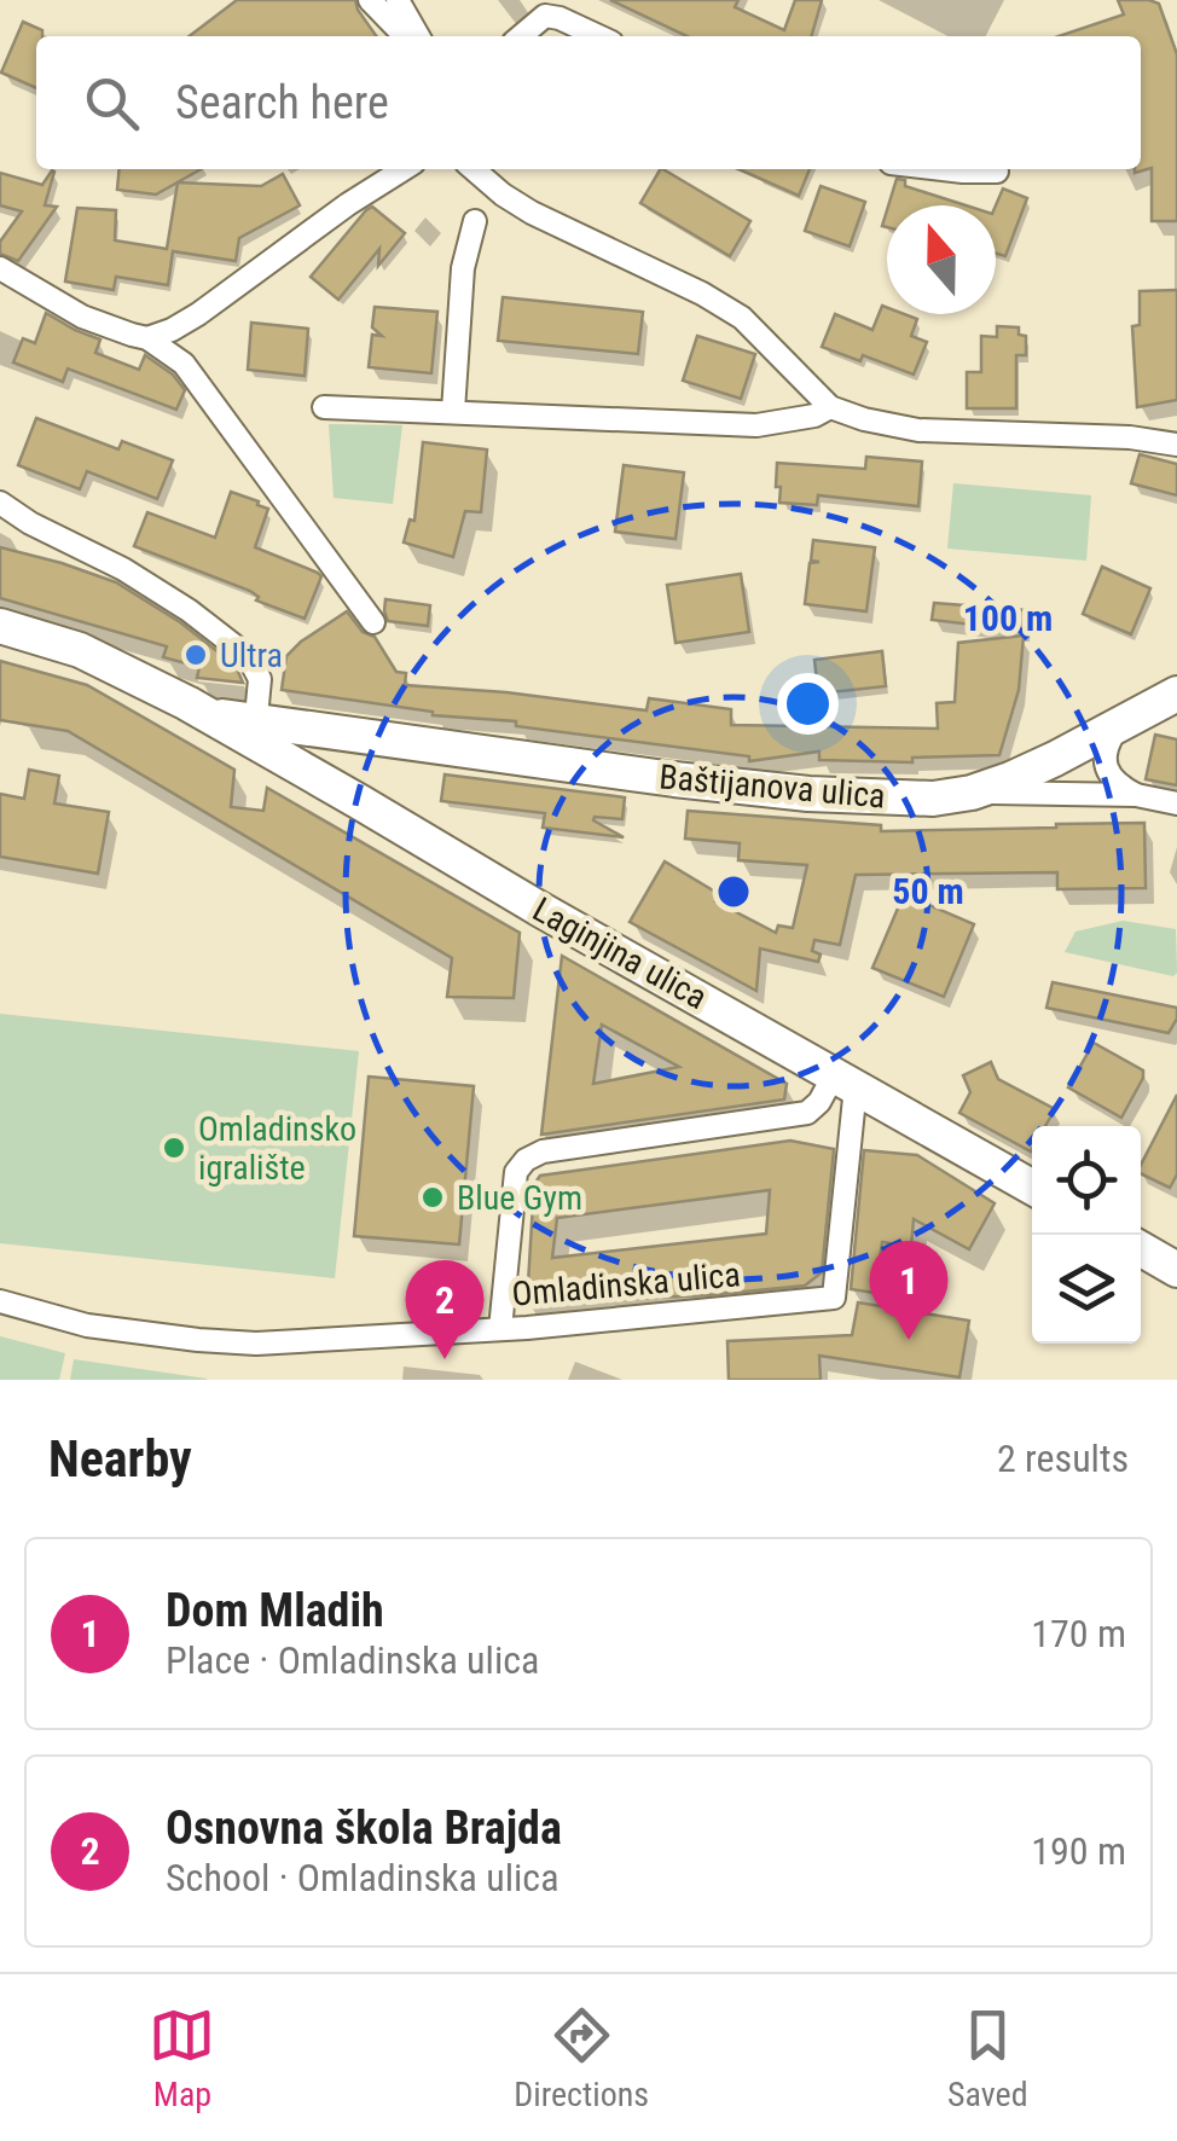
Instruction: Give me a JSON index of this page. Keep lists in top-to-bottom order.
{
  "streets": {
    "main road": ["Baštijanova ulica", "Laginjina ulica"],
    "street": ["Omladinska ulica"]
  },
  "crossings": [
    ["Baštijanova ulica", "Laginjina ulica"],
    ["Laginjina ulica", "Omladinska ulica"]
  ],
  "places": ["Ultra", "Omladinsko igralište", "Blue Gym"],
  "north": "top",
  "page": {
    "search": "Search here",
    "pins": ["1", "2"],
    "heading": ["Nearby", "2 results"],
    "list": [
      {
        "mark": "1",
        "name": "Dom Mladih",
        "note": "Place · Omladinska ulica",
        "value": "170 m"
      },
      {
        "mark": "2",
        "name": "Osnovna škola Brajda",
        "note": "School · Omladinska ulica",
        "value": "190 m"
      }
    ],
    "nav": ["Map", "Directions", "Saved"]
  },
  "rings": ["100 m", "50 m"]
}
